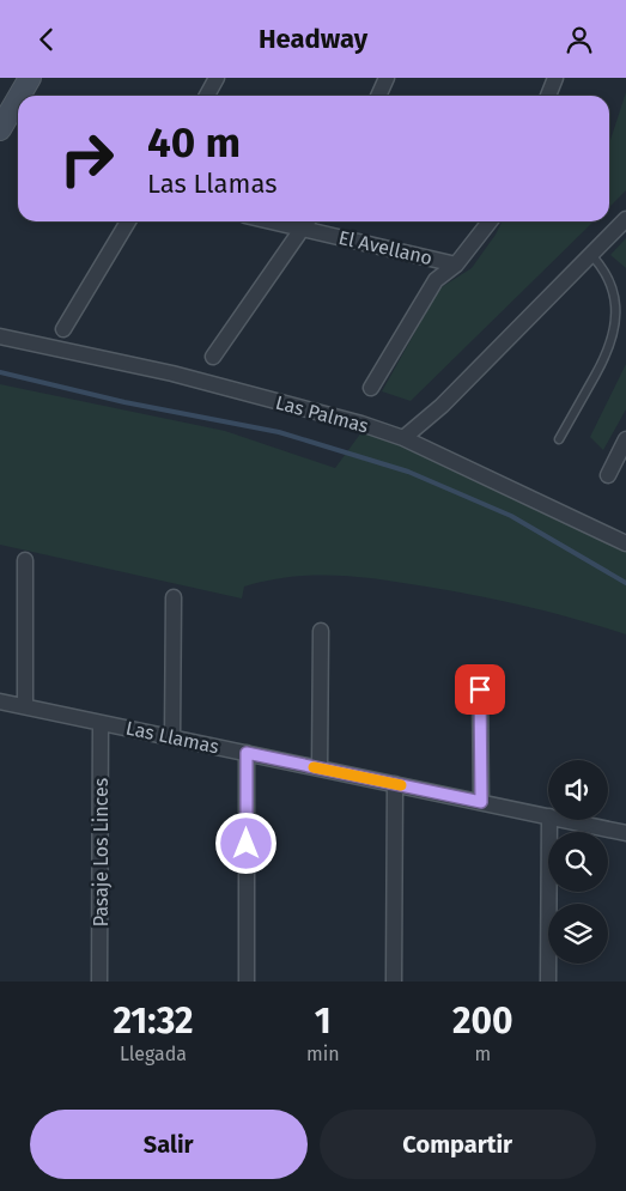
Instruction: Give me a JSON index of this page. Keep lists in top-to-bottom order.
{
  "streets": {
    "street": [
      "El Avellano",
      "Las Palmas",
      "Las Llamas",
      "Pasaje Los Linces"
    ]
  },
  "crossings": [
    ["Las Llamas", "Pasaje Los Linces"]
  ],
  "page": {
    "header": "Headway",
    "turn": ["40 m", "Las Llamas"],
    "eta": [
      "21:32",
      "Llegada",
      "1",
      "min",
      "200",
      "m"
    ],
    "buttons": ["Salir", "Compartir"]
  }
}
